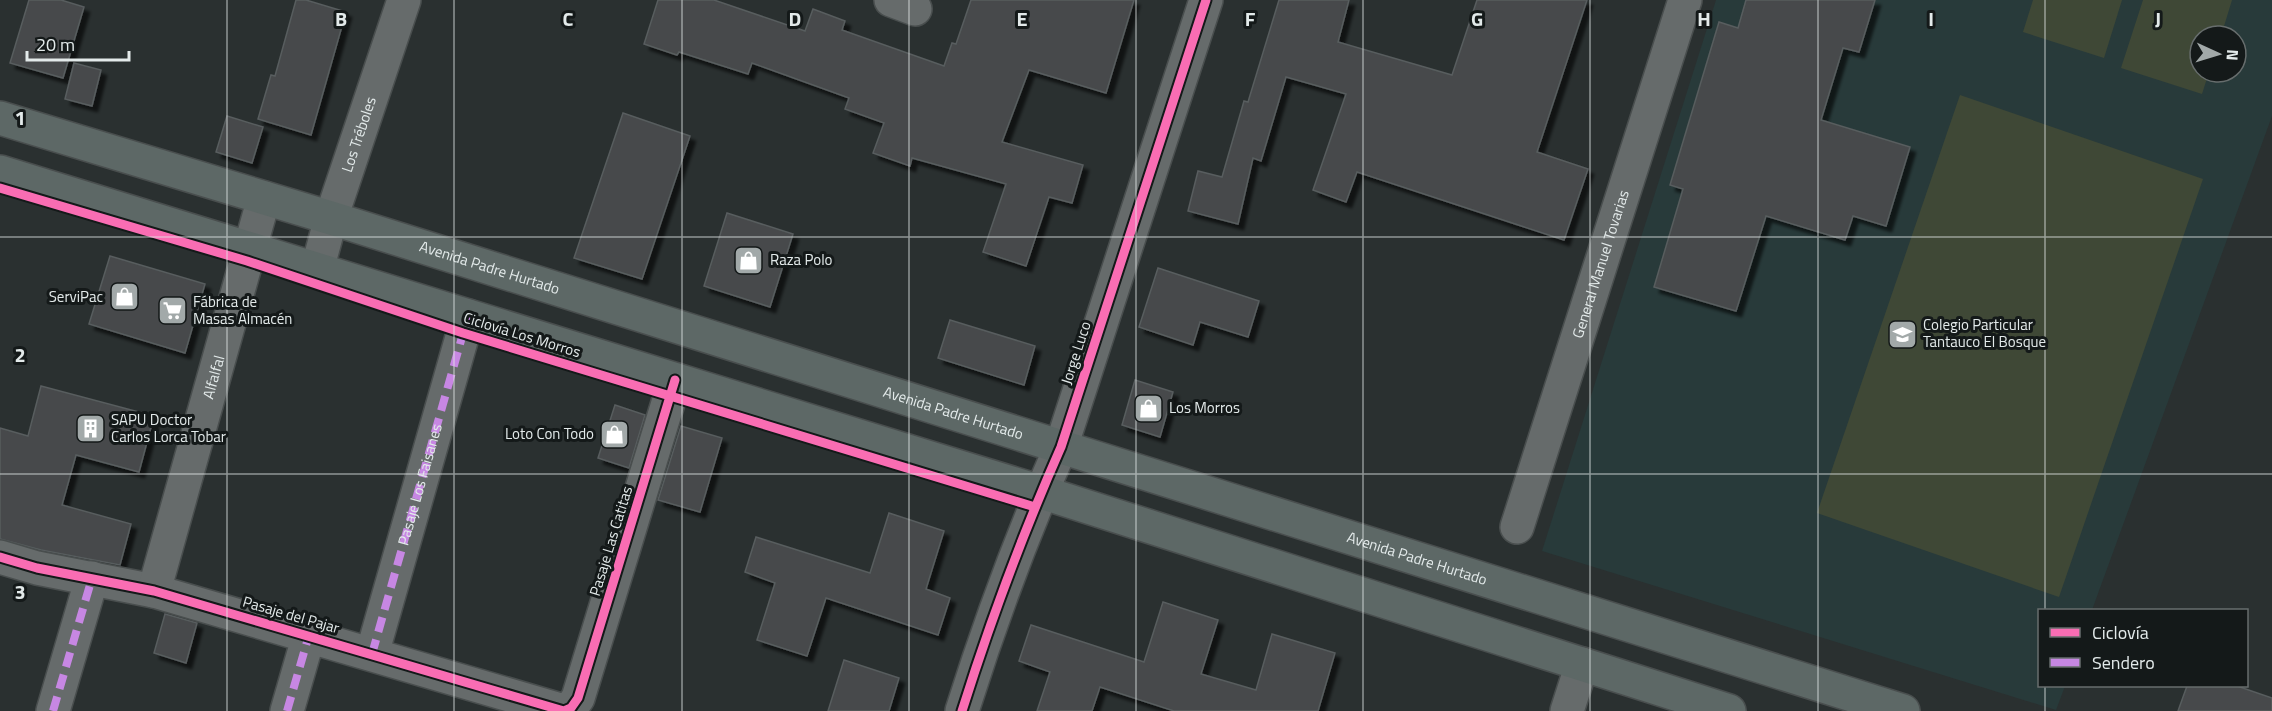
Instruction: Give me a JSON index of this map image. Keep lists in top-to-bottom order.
{
  "streets": {
    "main road": ["Avenida Padre Hurtado"],
    "street": [
      "Los Tréboles",
      "General Manuel Tovarias",
      "Jorge Luco",
      "Alfalfal",
      "Pasaje Los Faisanes",
      "Pasaje Las Catitas",
      "Pasaje del Pajar"
    ],
    "cycle path": ["Ciclovía Los Morros"]
  },
  "crossings": [
    ["Los Tréboles", "Avenida Padre Hurtado"],
    ["Avenida Padre Hurtado", "Jorge Luco"],
    ["Avenida Padre Hurtado", "Alfalfal"],
    ["Alfalfal", "Pasaje del Pajar"],
    ["Pasaje Los Faisanes", "Pasaje del Pajar"],
    ["Pasaje Las Catitas", "Pasaje del Pajar"]
  ],
  "places": {
    "shop": [
      "Raza Polo",
      "ServiPac",
      "Los Morros",
      "Loto Con Todo"
    ],
    "supermarket": ["Fábrica de Masas Almacén"],
    "school or university": ["Colegio Particular Tantauco El Bosque"],
    "building": ["SAPU Doctor Carlos Lorca Tobar"]
  },
  "legend": ["Ciclovía", "Sendero"],
  "scale_bar": "20 m",
  "north": "right",
  "grid": {
    "columns": [
      "B",
      "C",
      "D",
      "E",
      "F",
      "G",
      "H",
      "I",
      "J"
    ],
    "rows": ["1", "2", "3"]
  }
}
